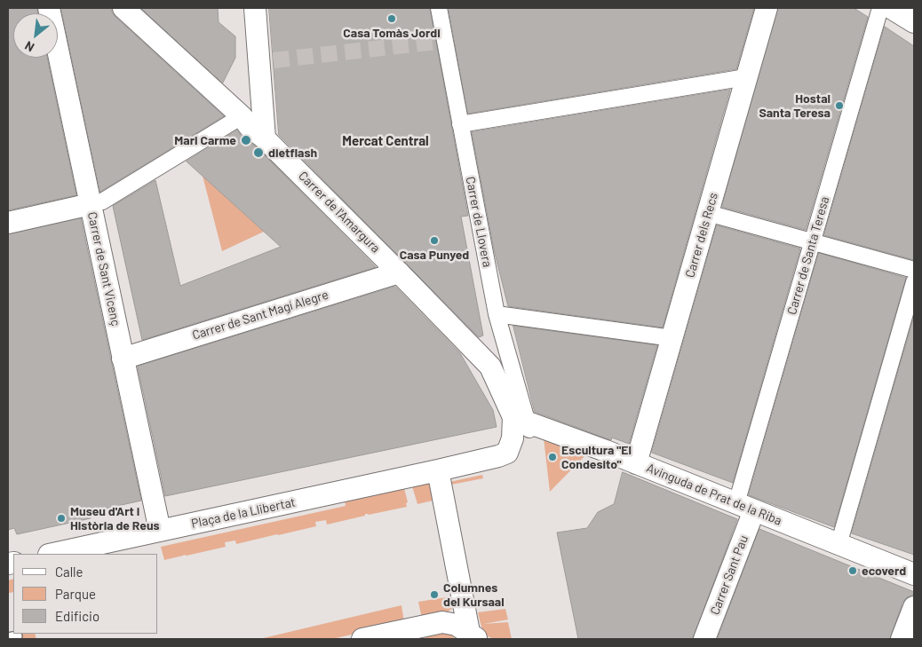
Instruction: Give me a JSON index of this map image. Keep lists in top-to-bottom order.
{
  "streets": {
    "street": [
      "Carrer de l'Amargura",
      "Carrer de Llovera",
      "Carrer dels Recs",
      "Carrer de Santa Teresa",
      "Carrer de Sant Vicenç",
      "Carrer de Sant Magí Alegre",
      "Avinguda de Prat de la Riba",
      "Plaça de la Llibertat",
      "Carrer Sant Pau"
    ]
  },
  "crossings": [
    ["Carrer de l'Amargura", "Carrer de Llovera"],
    ["Carrer de l'Amargura", "Carrer de Sant Magí Alegre"],
    ["Carrer de l'Amargura", "Avinguda de Prat de la Riba"],
    ["Carrer de l'Amargura", "Plaça de la Llibertat"],
    ["Carrer de Llovera", "Avinguda de Prat de la Riba"],
    ["Carrer de Llovera", "Plaça de la Llibertat"],
    ["Carrer dels Recs", "Avinguda de Prat de la Riba"],
    ["Carrer de Santa Teresa", "Avinguda de Prat de la Riba"],
    ["Carrer de Santa Teresa", "Carrer Sant Pau"],
    ["Carrer de Sant Vicenç", "Carrer de Sant Magí Alegre"],
    ["Carrer de Sant Vicenç", "Plaça de la Llibertat"],
    ["Avinguda de Prat de la Riba", "Plaça de la Llibertat"],
    ["Avinguda de Prat de la Riba", "Carrer Sant Pau"]
  ],
  "districts": ["Mercat Central"],
  "places": [
    "Casa Tomàs Jordi",
    "Hostal Santa Teresa",
    "Mari Carme",
    "dietflash",
    "Casa Punyed",
    "Escultura \"El Condesito\"",
    "Museu d'Art i Història de Reus",
    "ecoverd",
    "Columnes del Kursaal"
  ],
  "legend": ["Calle", "Parque", "Edificio"],
  "north": "bottom left"
}
